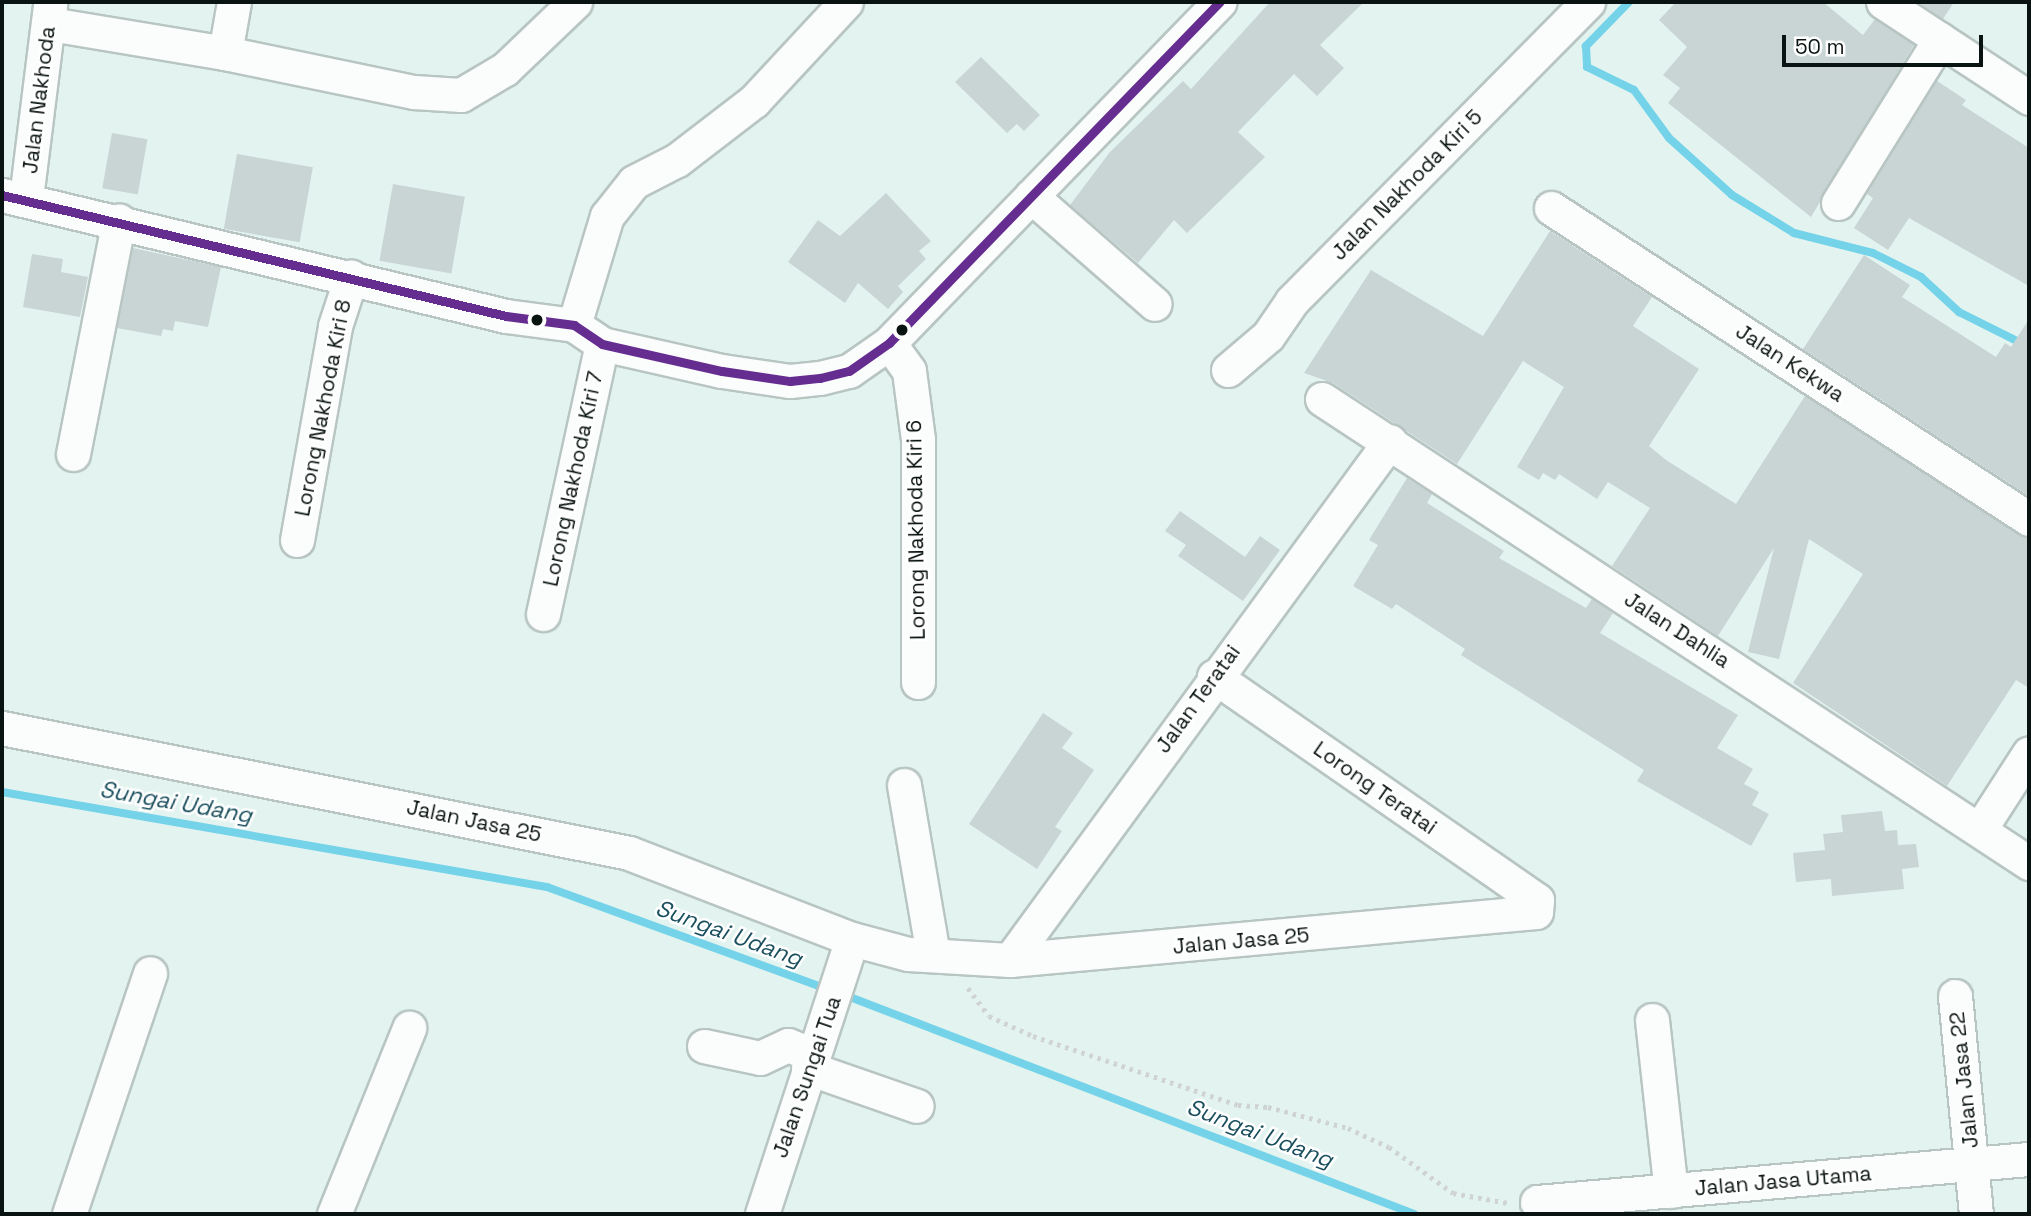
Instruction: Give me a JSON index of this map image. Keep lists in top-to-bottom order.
{
  "streets": {
    "street": [
      "Jalan Nakhoda",
      "Jalan Nakhoda Kiri 5",
      "Jalan Kekwa",
      "Lorong Nakhoda Kiri 8",
      "Lorong Nakhoda Kiri 7",
      "Lorong Nakhoda Kiri 6",
      "Jalan Dahlia",
      "Jalan Teratai",
      "Lorong Teratai",
      "Jalan Jasa 25",
      "Jalan Sungai Tua",
      "Jalan Jasa 22",
      "Jalan Jasa Utama"
    ]
  },
  "crossings": [
    ["Jalan Dahlia", "Jalan Teratai"],
    ["Jalan Teratai", "Lorong Teratai"],
    ["Jalan Teratai", "Jalan Jasa 25"],
    ["Lorong Teratai", "Jalan Jasa 25"],
    ["Jalan Jasa 25", "Jalan Sungai Tua"],
    ["Jalan Jasa 22", "Jalan Jasa Utama"]
  ],
  "water": ["Sungai Udang"],
  "scale_bar": "50 m"
}
